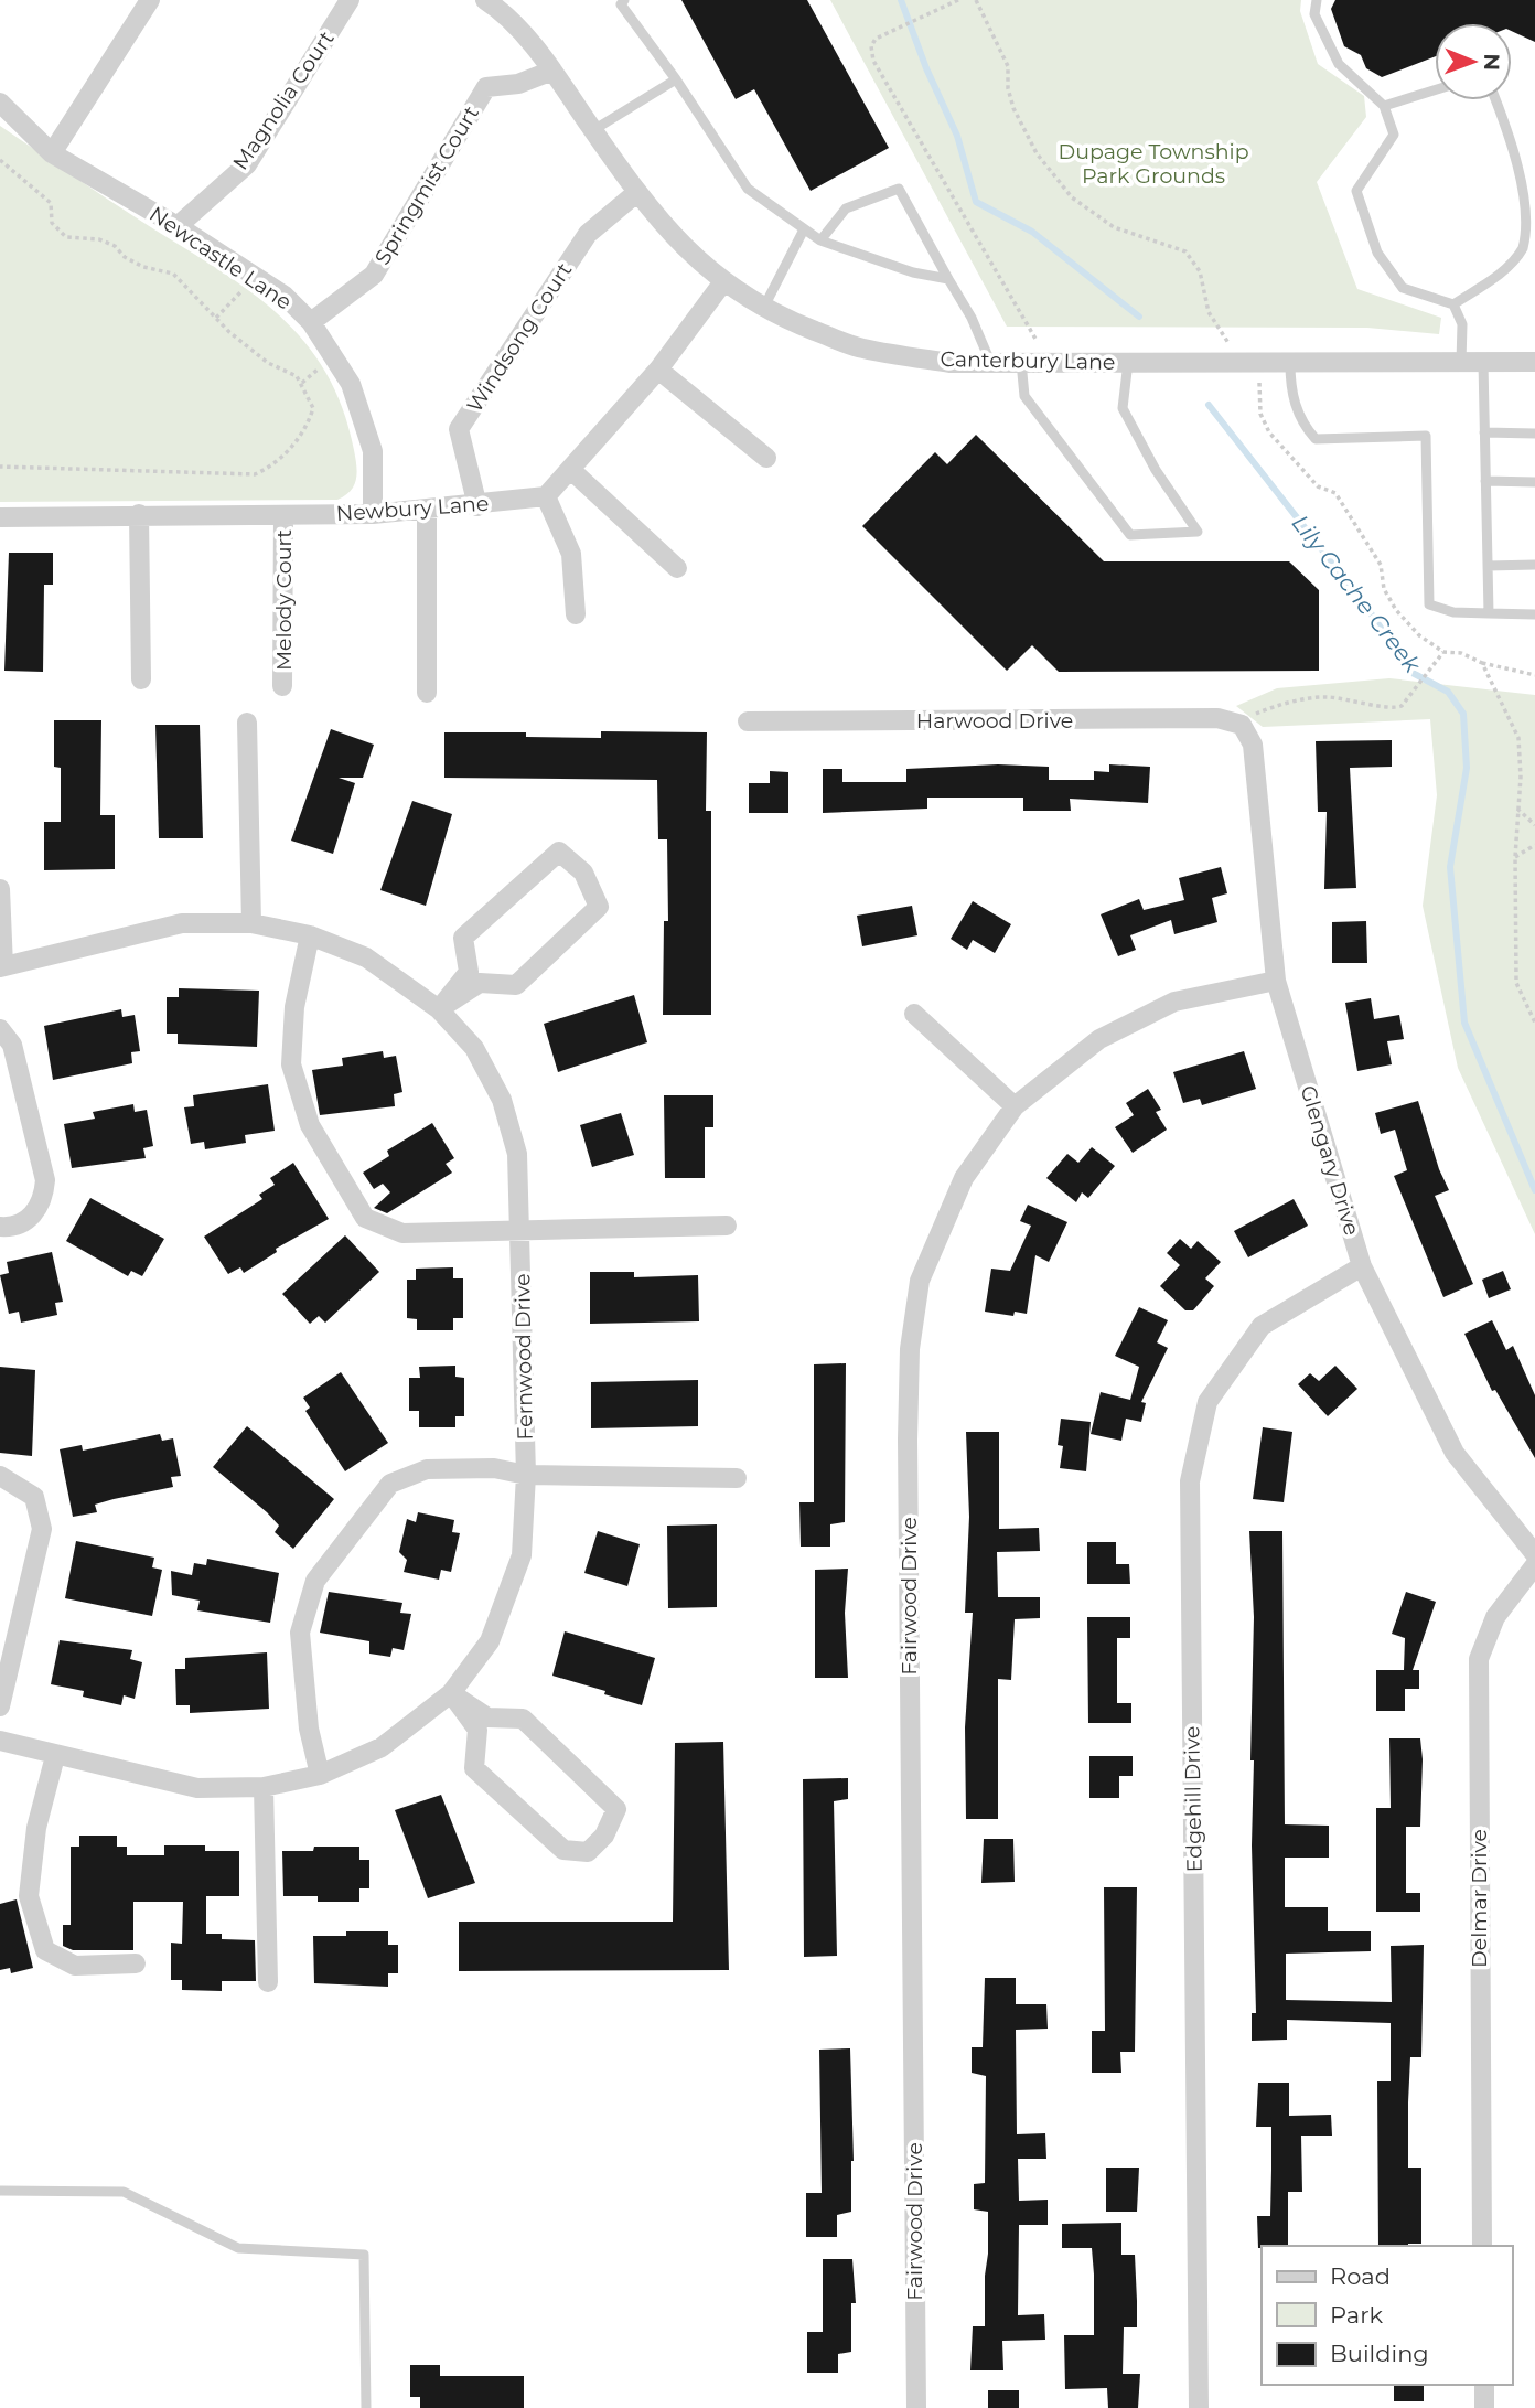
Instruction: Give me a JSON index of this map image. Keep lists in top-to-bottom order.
{
  "streets": {
    "street": [
      "Magnolia Court",
      "Springmist Court",
      "Newcastle Lane",
      "Windsong Court",
      "Canterbury Lane",
      "Newbury Lane",
      "Melody Court",
      "Harwood Drive",
      "Glengary Drive",
      "Fernwood Drive",
      "Fairwood Drive",
      "Edgehill Drive",
      "Delmar Drive"
    ]
  },
  "crossings": [
    ["Magnolia Court", "Newcastle Lane"],
    ["Springmist Court", "Newcastle Lane"],
    ["Springmist Court", "Canterbury Lane"],
    ["Newcastle Lane", "Newbury Lane"],
    ["Windsong Court", "Canterbury Lane"],
    ["Windsong Court", "Newbury Lane"],
    ["Newbury Lane", "Melody Court"],
    ["Harwood Drive", "Glengary Drive"],
    ["Glengary Drive", "Fairwood Drive"],
    ["Glengary Drive", "Edgehill Drive"]
  ],
  "water": ["Lily Cache Creek"],
  "parks": ["Dupage Township Park Grounds"],
  "legend": ["Road", "Park", "Building"],
  "north": "right"
}
